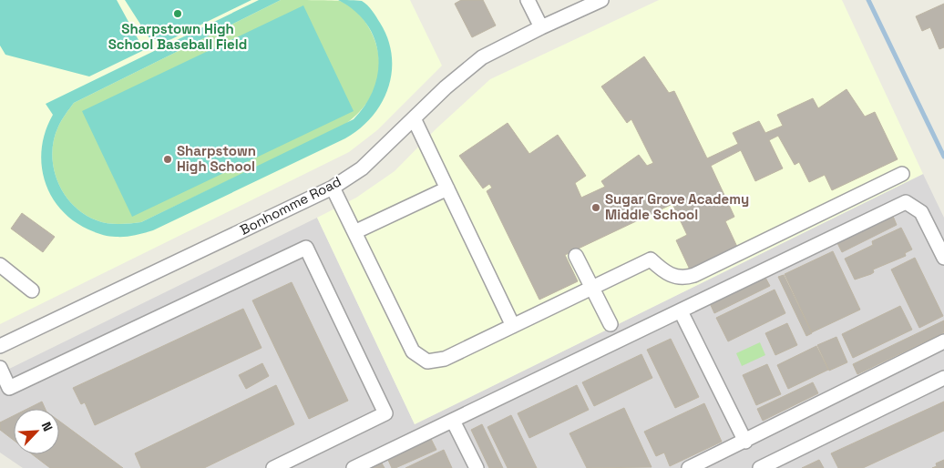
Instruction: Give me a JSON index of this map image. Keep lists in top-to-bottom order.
{
  "streets": {
    "street": ["Bonhomme Road"]
  },
  "places": ["Sharpstown High School Baseball Field", "Sharpstown High School", "Sugar Grove Academy Middle School"],
  "north": "top right"
}
